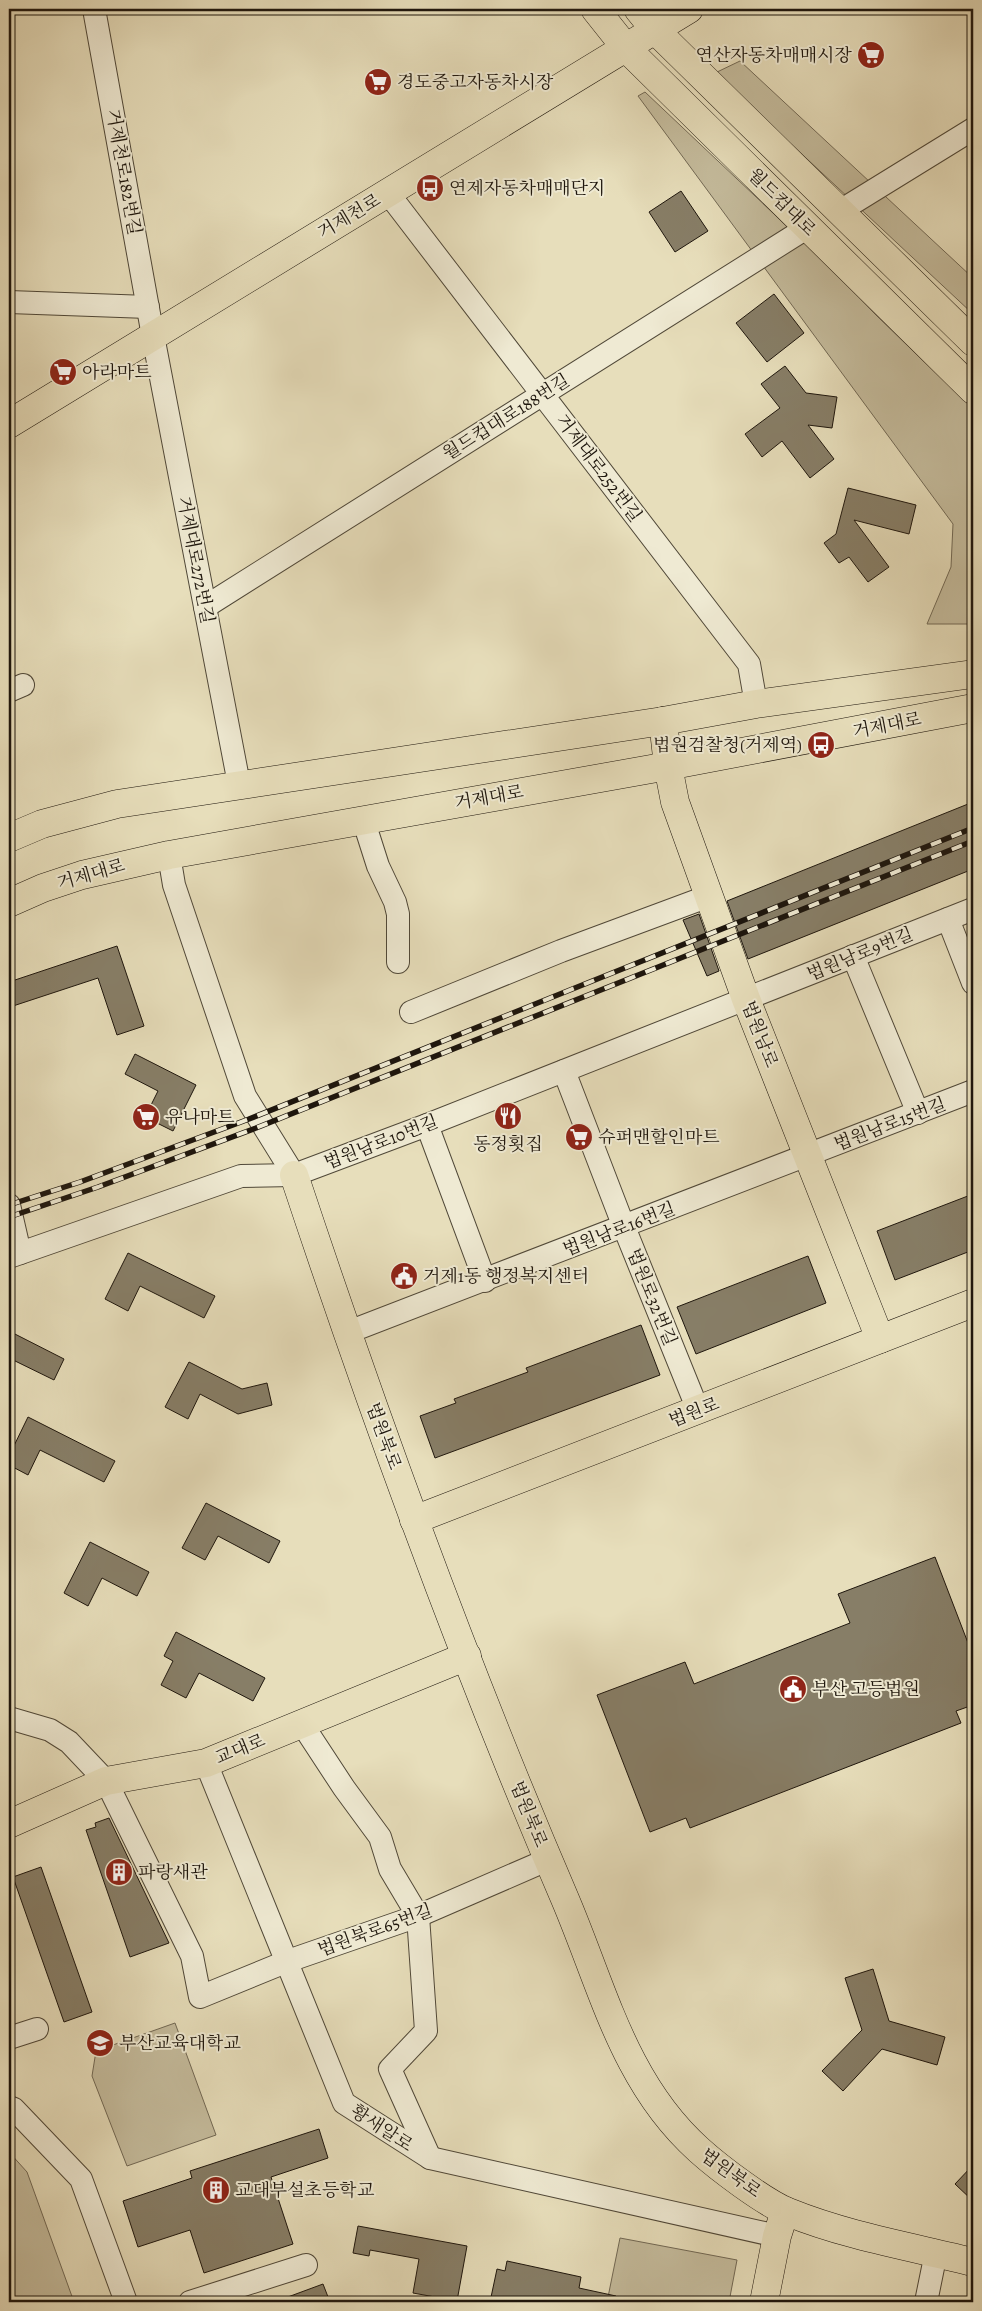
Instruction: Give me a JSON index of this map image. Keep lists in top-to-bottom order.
{
  "streets": {
    "main road": [
      "월드컵대로",
      "거제천로",
      "거제대로",
      "법원남로",
      "법원로",
      "법원북로",
      "교대로"
    ],
    "street": [
      "거제천로182번길",
      "월드컵대로188번길",
      "거제대로252번길",
      "거제대로272번길",
      "법원남로9번길",
      "법원남로15번길",
      "법원남로10번길",
      "법원남로16번길",
      "법원로32번길",
      "법원북로65번길",
      "황새알로"
    ]
  },
  "crossings": [
    ["거제천로182번길", "거제천로"],
    ["거제천로182번길", "거제대로272번길"],
    ["월드컵대로", "거제천로"],
    ["월드컵대로", "월드컵대로188번길"],
    ["거제천로", "거제대로252번길"],
    ["거제천로", "거제대로272번길"],
    ["월드컵대로188번길", "거제대로252번길"],
    ["월드컵대로188번길", "거제대로272번길"],
    ["거제대로252번길", "거제대로"],
    ["거제대로272번길", "거제대로"],
    ["거제대로", "법원남로"],
    ["법원남로9번길", "법원남로"],
    ["법원남로9번길", "법원남로10번길"],
    ["법원남로", "법원남로15번길"],
    ["법원남로", "법원남로10번길"],
    ["법원남로", "법원남로16번길"],
    ["법원남로", "법원로"],
    ["법원남로15번길", "법원남로16번길"],
    ["법원남로10번길", "법원로32번길"],
    ["법원남로10번길", "법원북로"],
    ["법원남로16번길", "법원로32번길"],
    ["법원남로16번길", "법원북로"],
    ["법원로32번길", "법원로"],
    ["법원로", "법원북로"],
    ["법원북로", "교대로"],
    ["법원북로", "법원북로65번길"],
    ["법원북로", "황새알로"],
    ["교대로", "법원북로65번길"],
    ["교대로", "황새알로"],
    ["법원북로65번길", "황새알로"]
  ],
  "places": {
    "supermarket": [
      "연산자동차매매시장",
      "경도중고자동차시장",
      "아라마트",
      "유나마트",
      "슈퍼맨할인마트"
    ],
    "bus stop": ["연제자동차매매단지", "법원검찰청(거제역)"],
    "restaurant": ["동정횟집"],
    "public building": ["거제1동 행정복지센터", "부산 고등법원"],
    "building": ["파랑새관", "교대부설초등학교"],
    "school or university": ["부산교육대학교"]
  }
}
